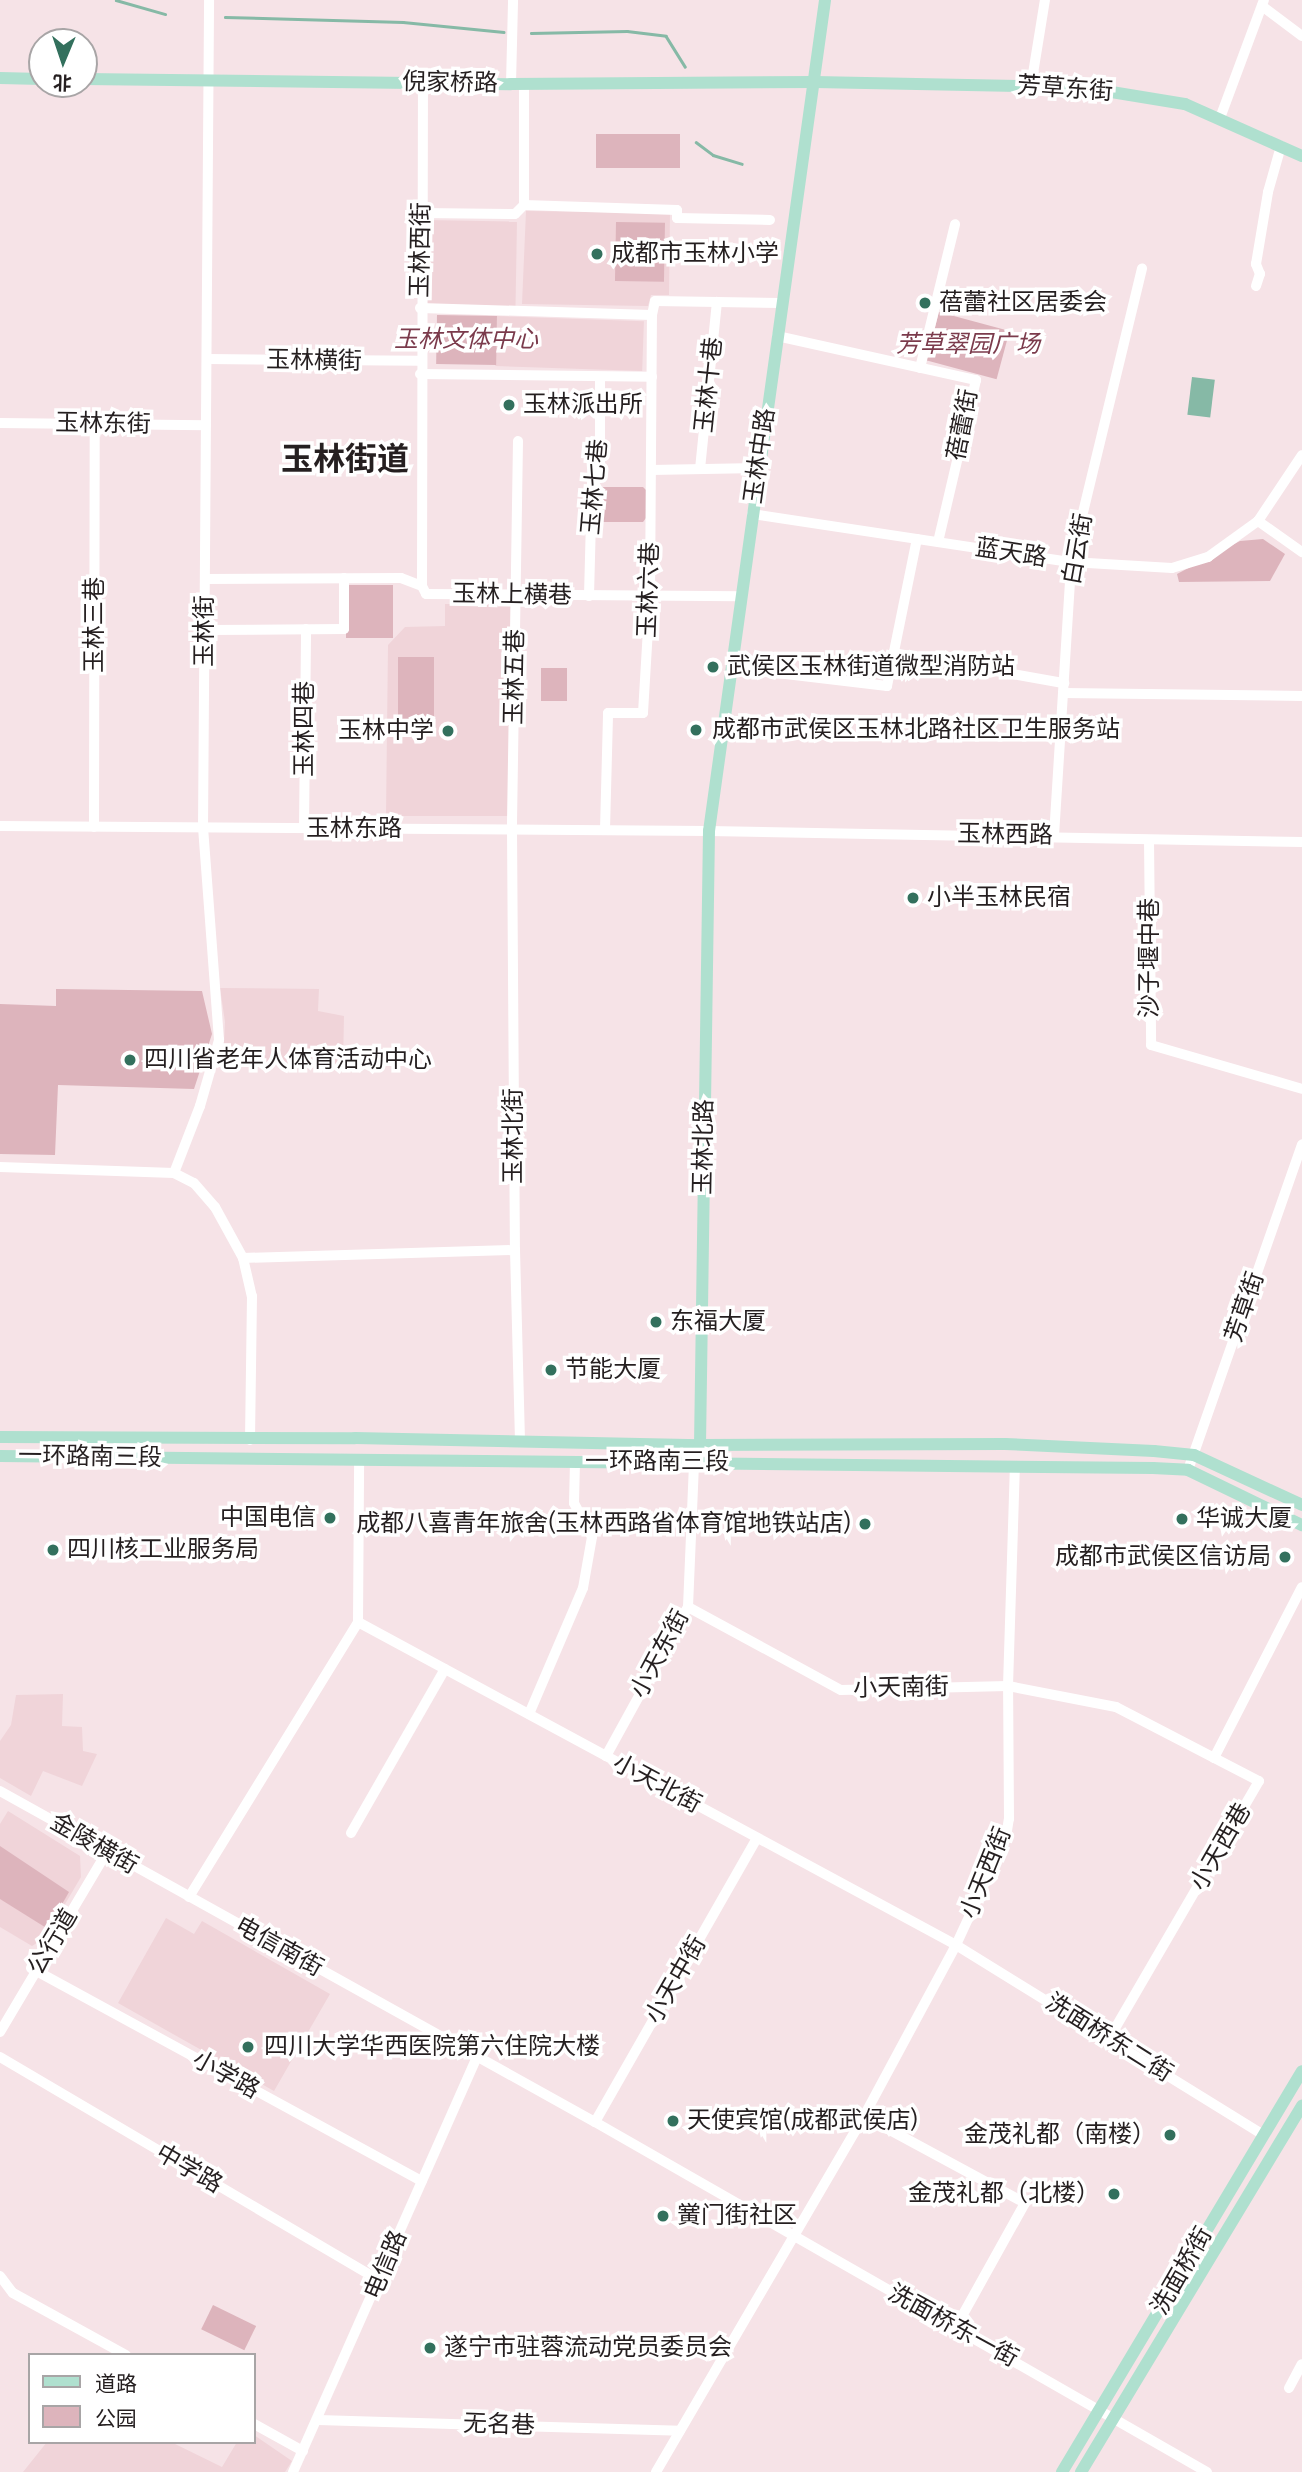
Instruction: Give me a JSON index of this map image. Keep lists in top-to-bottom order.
{
  "streets": {
    "main road": [
      "倪家桥路",
      "芳草东街",
      "玉林中路",
      "玉林北路",
      "一环路南三段",
      "洗面桥街"
    ],
    "street": [
      "玉林西街",
      "玉林横街",
      "玉林十巷",
      "玉林东街",
      "蓓蕾街",
      "玉林七巷",
      "白云街",
      "蓝天路",
      "玉林六巷",
      "玉林上横巷",
      "玉林三巷",
      "玉林街",
      "玉林五巷",
      "玉林四巷",
      "玉林东路",
      "玉林西路",
      "沙子堰中巷",
      "玉林北街",
      "芳草街",
      "小天东街",
      "小天南街",
      "小天北街",
      "金陵横街",
      "小天西巷",
      "小天西街",
      "公行道",
      "电信南街",
      "小天中街",
      "洗面桥东二街",
      "小学路",
      "中学路",
      "电信路",
      "洗面桥东一街",
      "无名巷"
    ]
  },
  "crossings": [
    ["倪家桥路", "芳草东街"],
    ["倪家桥路", "玉林西街"],
    ["倪家桥路", "玉林中路"],
    ["倪家桥路", "玉林街"],
    ["芳草东街", "玉林中路"],
    ["玉林西街", "玉林横街"],
    ["玉林西街", "玉林上横巷"],
    ["玉林横街", "玉林街"],
    ["玉林东街", "玉林三巷"],
    ["玉林东街", "玉林街"],
    ["蓓蕾街", "玉林中路"],
    ["蓓蕾街", "蓝天路"],
    ["玉林中路", "蓝天路"],
    ["玉林中路", "玉林上横巷"],
    ["玉林中路", "玉林东路"],
    ["玉林中路", "玉林西路"],
    ["玉林中路", "玉林北路"],
    ["玉林七巷", "玉林上横巷"],
    ["白云街", "蓝天路"],
    ["白云街", "玉林西路"],
    ["玉林六巷", "玉林上横巷"],
    ["玉林六巷", "玉林东路"],
    ["玉林上横巷", "玉林街"],
    ["玉林上横巷", "玉林五巷"],
    ["玉林三巷", "玉林东路"],
    ["玉林街", "玉林东路"],
    ["玉林五巷", "玉林东路"],
    ["玉林五巷", "玉林北街"],
    ["玉林四巷", "玉林东路"],
    ["玉林东路", "玉林西路"],
    ["玉林东路", "玉林北街"],
    ["玉林东路", "玉林北路"],
    ["玉林西路", "沙子堰中巷"],
    ["玉林西路", "玉林北路"],
    ["玉林北街", "一环路南三段"],
    ["玉林北路", "一环路南三段"],
    ["玉林北路", "小天东街"],
    ["芳草街", "一环路南三段"],
    ["一环路南三段", "小天东街"],
    ["一环路南三段", "小天西街"],
    ["小天东街", "小天南街"],
    ["小天东街", "小天北街"],
    ["小天南街", "小天西巷"],
    ["小天南街", "小天西街"],
    ["小天北街", "小天西街"],
    ["小天北街", "小天中街"],
    ["小天北街", "洗面桥东二街"],
    ["金陵横街", "公行道"],
    ["金陵横街", "电信南街"],
    ["小天西巷", "小天西街"],
    ["小天西巷", "洗面桥东二街"],
    ["小天西街", "电信南街"],
    ["小天西街", "洗面桥东二街"],
    ["小天西街", "洗面桥东一街"],
    ["小天西街", "无名巷"],
    ["公行道", "小学路"],
    ["电信南街", "小天中街"],
    ["电信南街", "电信路"],
    ["电信南街", "洗面桥东一街"],
    ["洗面桥东二街", "洗面桥街"],
    ["小学路", "电信路"],
    ["中学路", "电信路"],
    ["电信路", "无名巷"],
    ["洗面桥街", "洗面桥东一街"]
  ],
  "districts": ["玉林街道"],
  "parks": ["玉林文体中心", "芳草翠园广场"],
  "places": [
    "成都市玉林小学",
    "蓓蕾社区居委会",
    "玉林派出所",
    "武侯区玉林街道微型消防站",
    "成都市武侯区玉林北路社区卫生服务站",
    "玉林中学",
    "小半玉林民宿",
    "四川省老年人体育活动中心",
    "东福大厦",
    "节能大厦",
    "中国电信",
    "华诚大厦",
    "成都八喜青年旅舍(玉林西路省体育馆地铁站店)",
    "四川核工业服务局",
    "成都市武侯区信访局",
    "四川大学华西医院第六住院大楼",
    "天使宾馆(成都武侯店)",
    "金茂礼都（南楼）",
    "金茂礼都（北楼）",
    "黉门街社区",
    "遂宁市驻蓉流动党员委员会"
  ],
  "legend": ["道路", "公园"],
  "north": "bottom"
}
